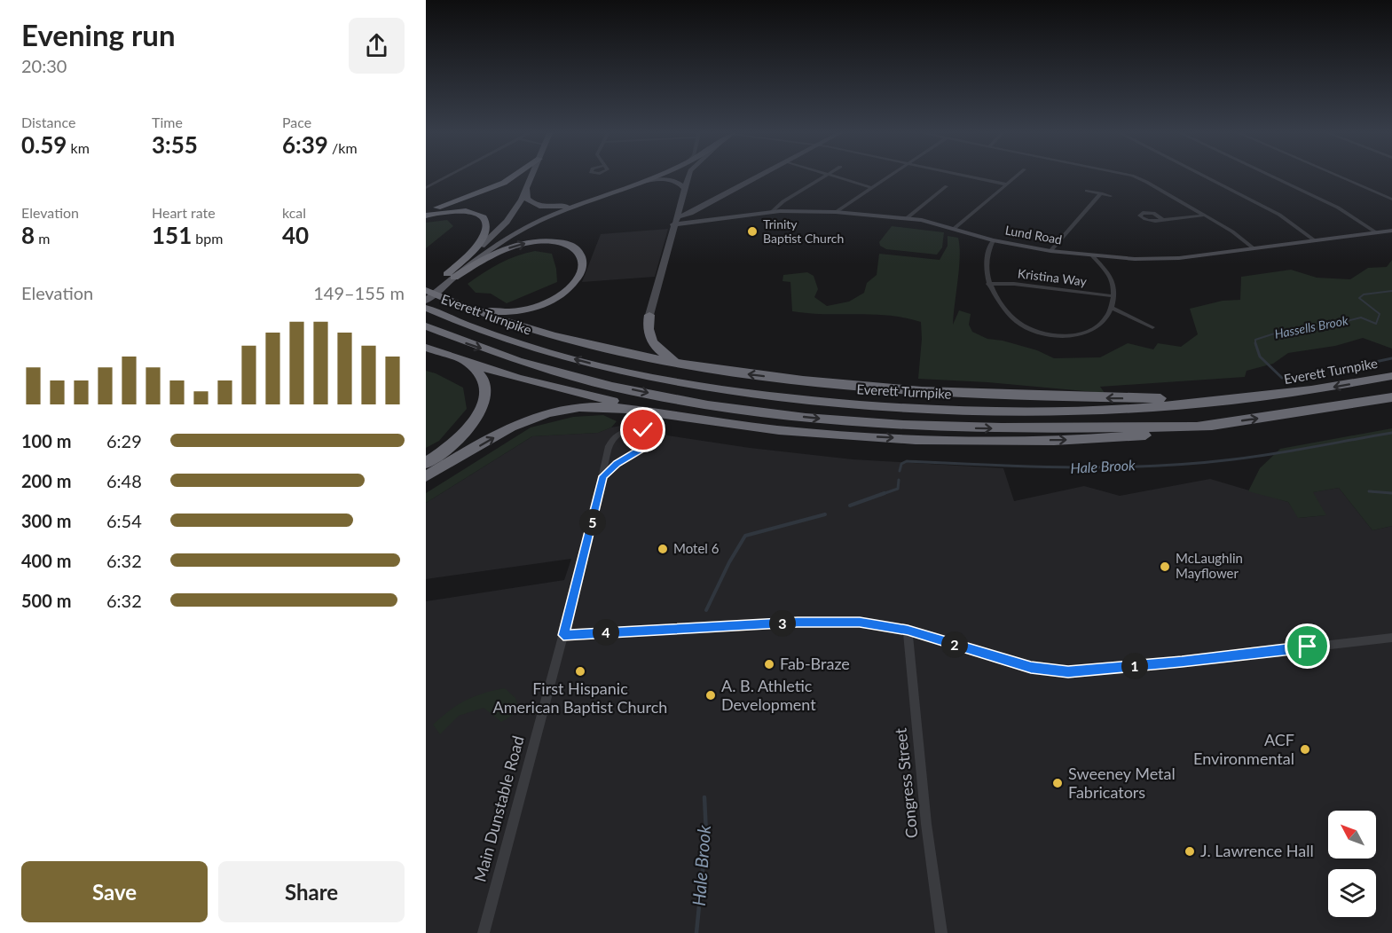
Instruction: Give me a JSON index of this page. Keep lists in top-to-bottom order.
{
  "streets": {
    "highway": ["Everett Turnpike"],
    "street": [
      "Lund Road",
      "Kristina Way",
      "Congress Street",
      "Main Dunstable Road"
    ]
  },
  "water": ["Hassells Brook", "Hale Brook"],
  "places": [
    "Trinity Baptist Church",
    "Motel 6",
    "McLaughlin Mayflower",
    "Fab-Braze",
    "First Hispanic American Baptist Church",
    "A. B. Athletic Development",
    "ACF Environmental",
    "Sweeney Metal Fabricators",
    "J. Lawrence Hall"
  ],
  "north": "top left",
  "page": {
    "heading": ["Evening run", "20:30"],
    "stats": [
      ["Distance", "0.59 km"],
      ["Time", "3:55"],
      ["Pace", "6:39 /km"],
      ["Elevation", "8 m"],
      ["Heart rate", "151 bpm"],
      ["kcal", "40"]
    ],
    "chart": ["Elevation", "149–155 m"],
    "list": [
      {
        "name": "100 m",
        "note": "6:29"
      },
      {
        "name": "200 m",
        "note": "6:48"
      },
      {
        "name": "300 m",
        "note": "6:54"
      },
      {
        "name": "400 m",
        "note": "6:32"
      },
      {
        "name": "500 m",
        "note": "6:32"
      }
    ],
    "pins": [
      "5",
      "3",
      "4",
      "2",
      "1"
    ],
    "buttons": ["Save", "Share"]
  }
}
